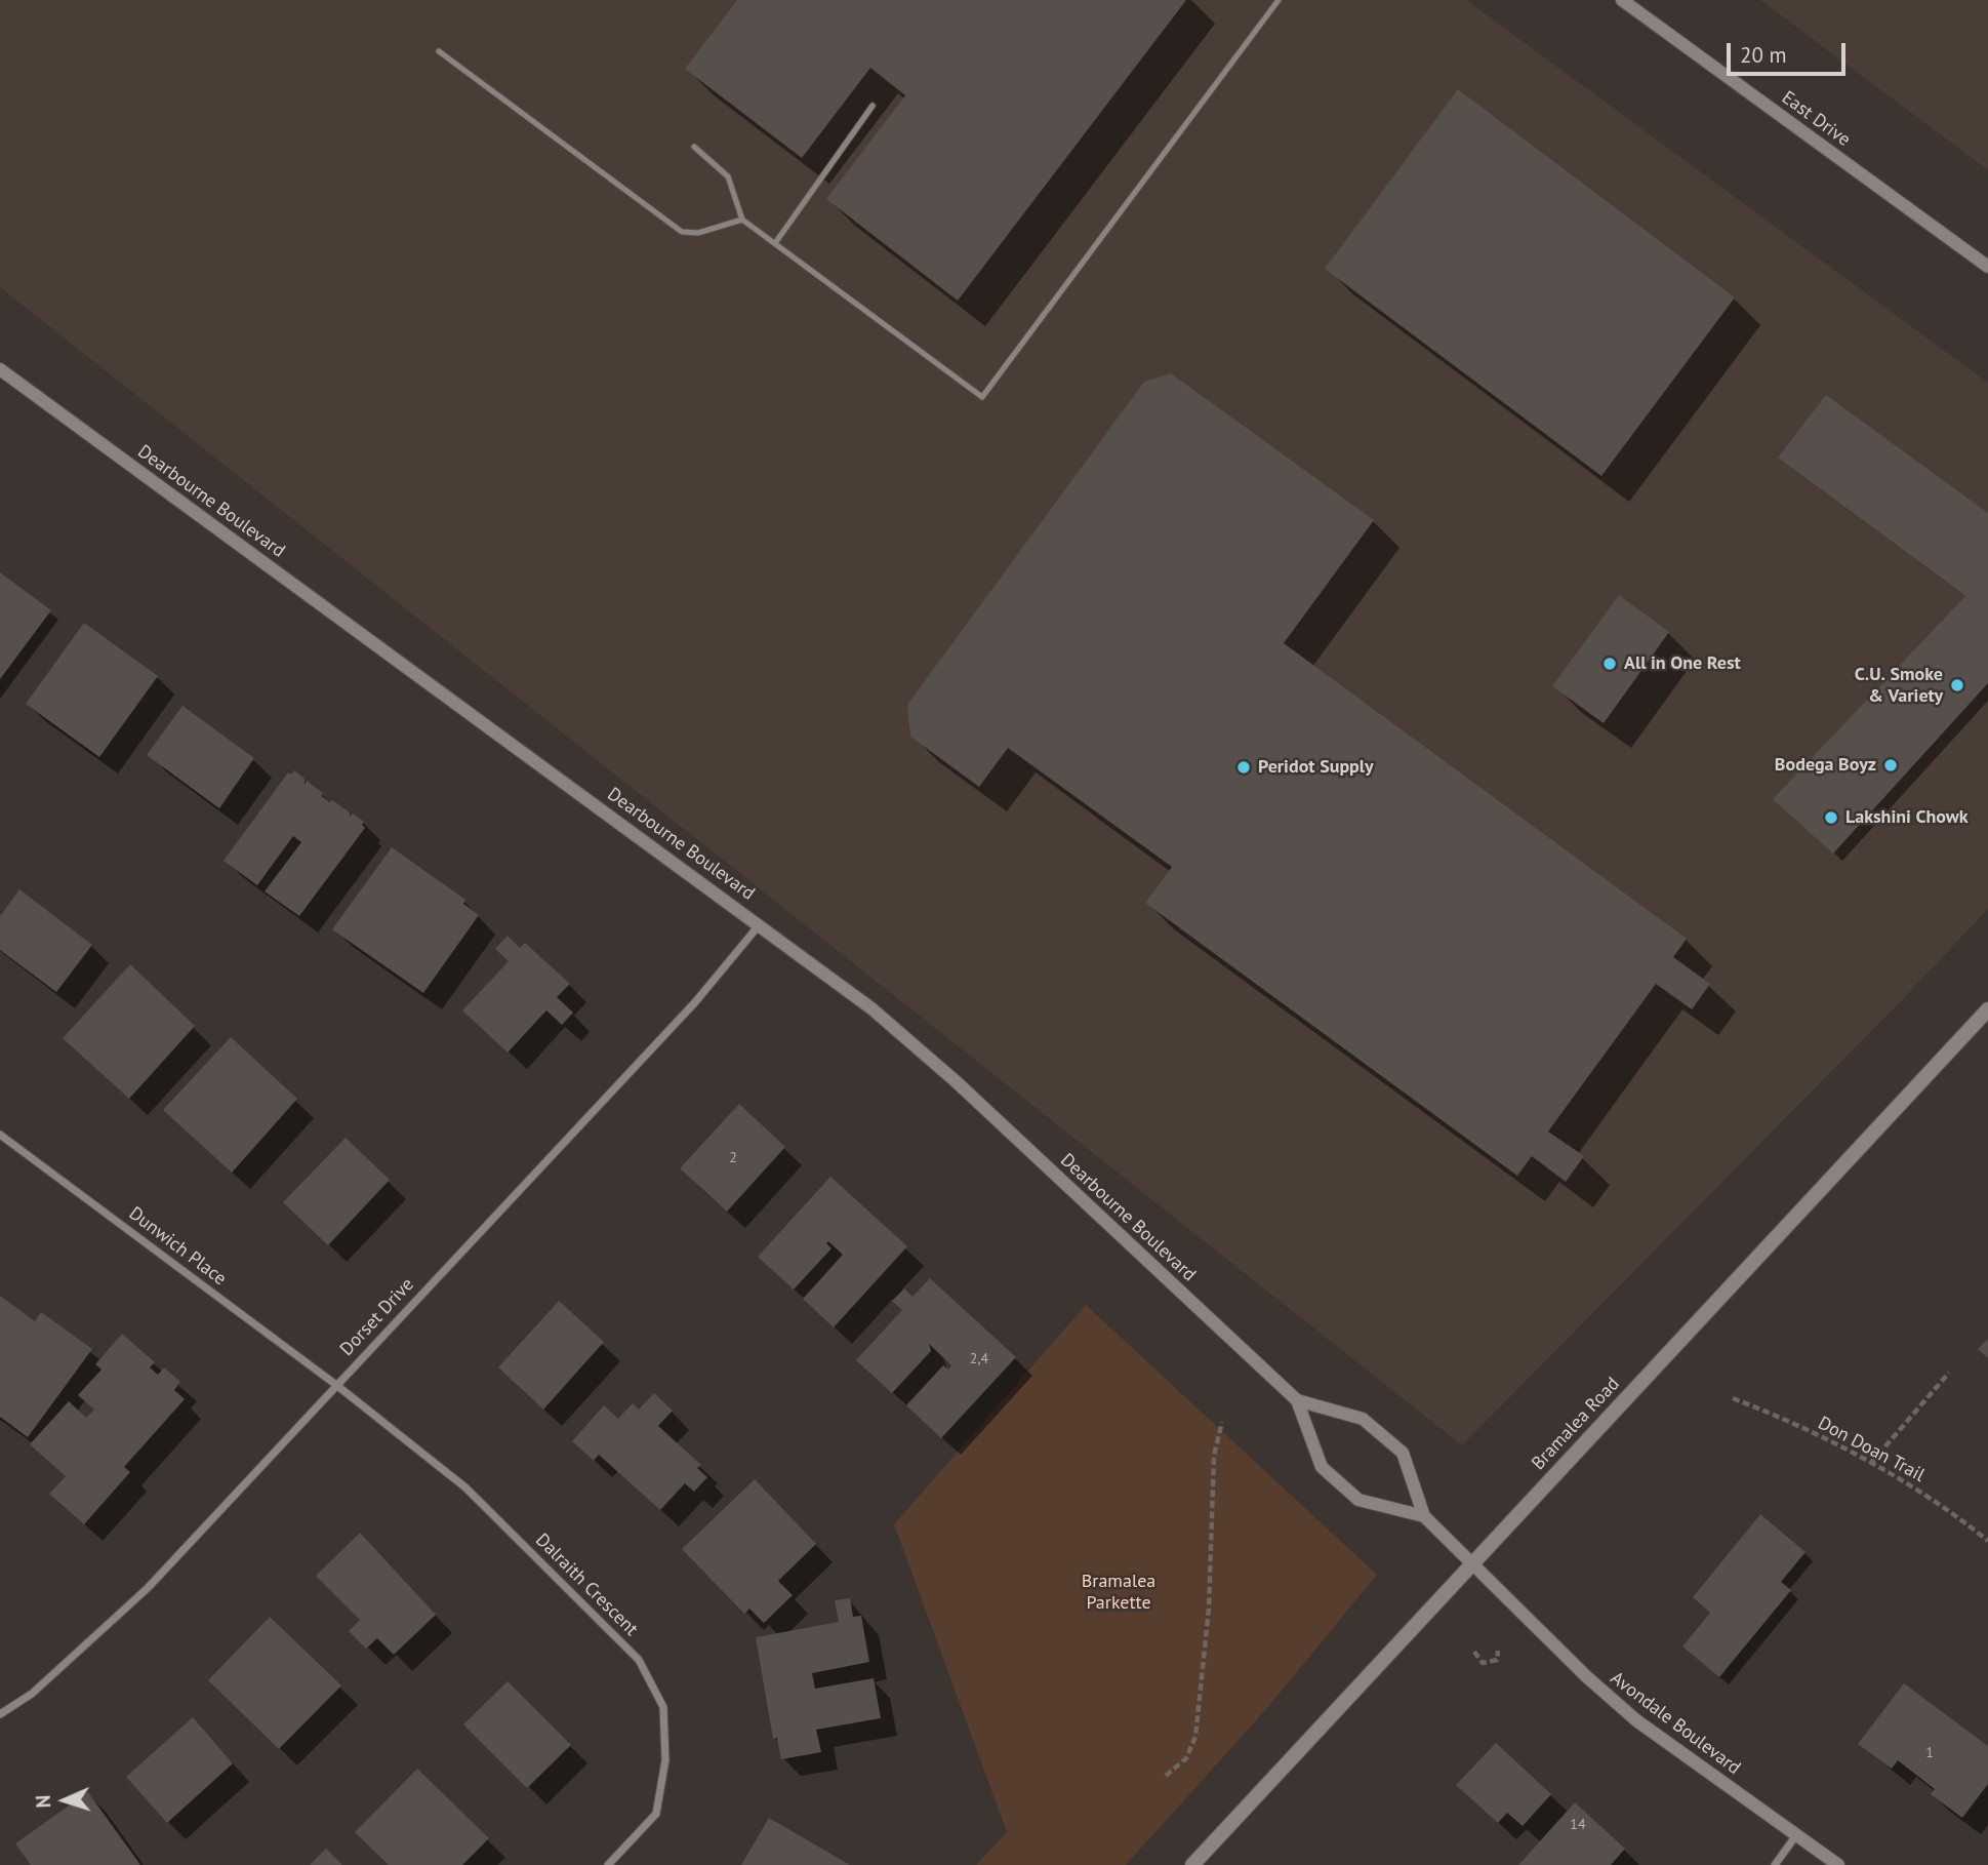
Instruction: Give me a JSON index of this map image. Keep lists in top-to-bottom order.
{
  "streets": {
    "main road": ["Bramalea Road"],
    "street": [
      "East Drive",
      "Dearbourne Boulevard",
      "Dunwich Place",
      "Dorset Drive",
      "Dalraith Crescent",
      "Avondale Boulevard"
    ],
    "path": ["Don Doan Trail"]
  },
  "crossings": [
    ["Dearbourne Boulevard", "Dorset Drive"],
    ["Dearbourne Boulevard", "Bramalea Road"],
    ["Dearbourne Boulevard", "Avondale Boulevard"],
    ["Dunwich Place", "Dorset Drive"],
    ["Dunwich Place", "Dalraith Crescent"],
    ["Dorset Drive", "Dalraith Crescent"],
    ["Bramalea Road", "Avondale Boulevard"]
  ],
  "parks": ["Bramalea Parkette"],
  "places": [
    "All in One Rest",
    "C.U. Smoke & Variety",
    "Bodega Boyz",
    "Peridot Supply",
    "Lakshini Chowk"
  ],
  "house_numbers": [
    "2",
    "2,4",
    "1",
    "14"
  ],
  "scale_bar": "20 m",
  "north": "left"
}
